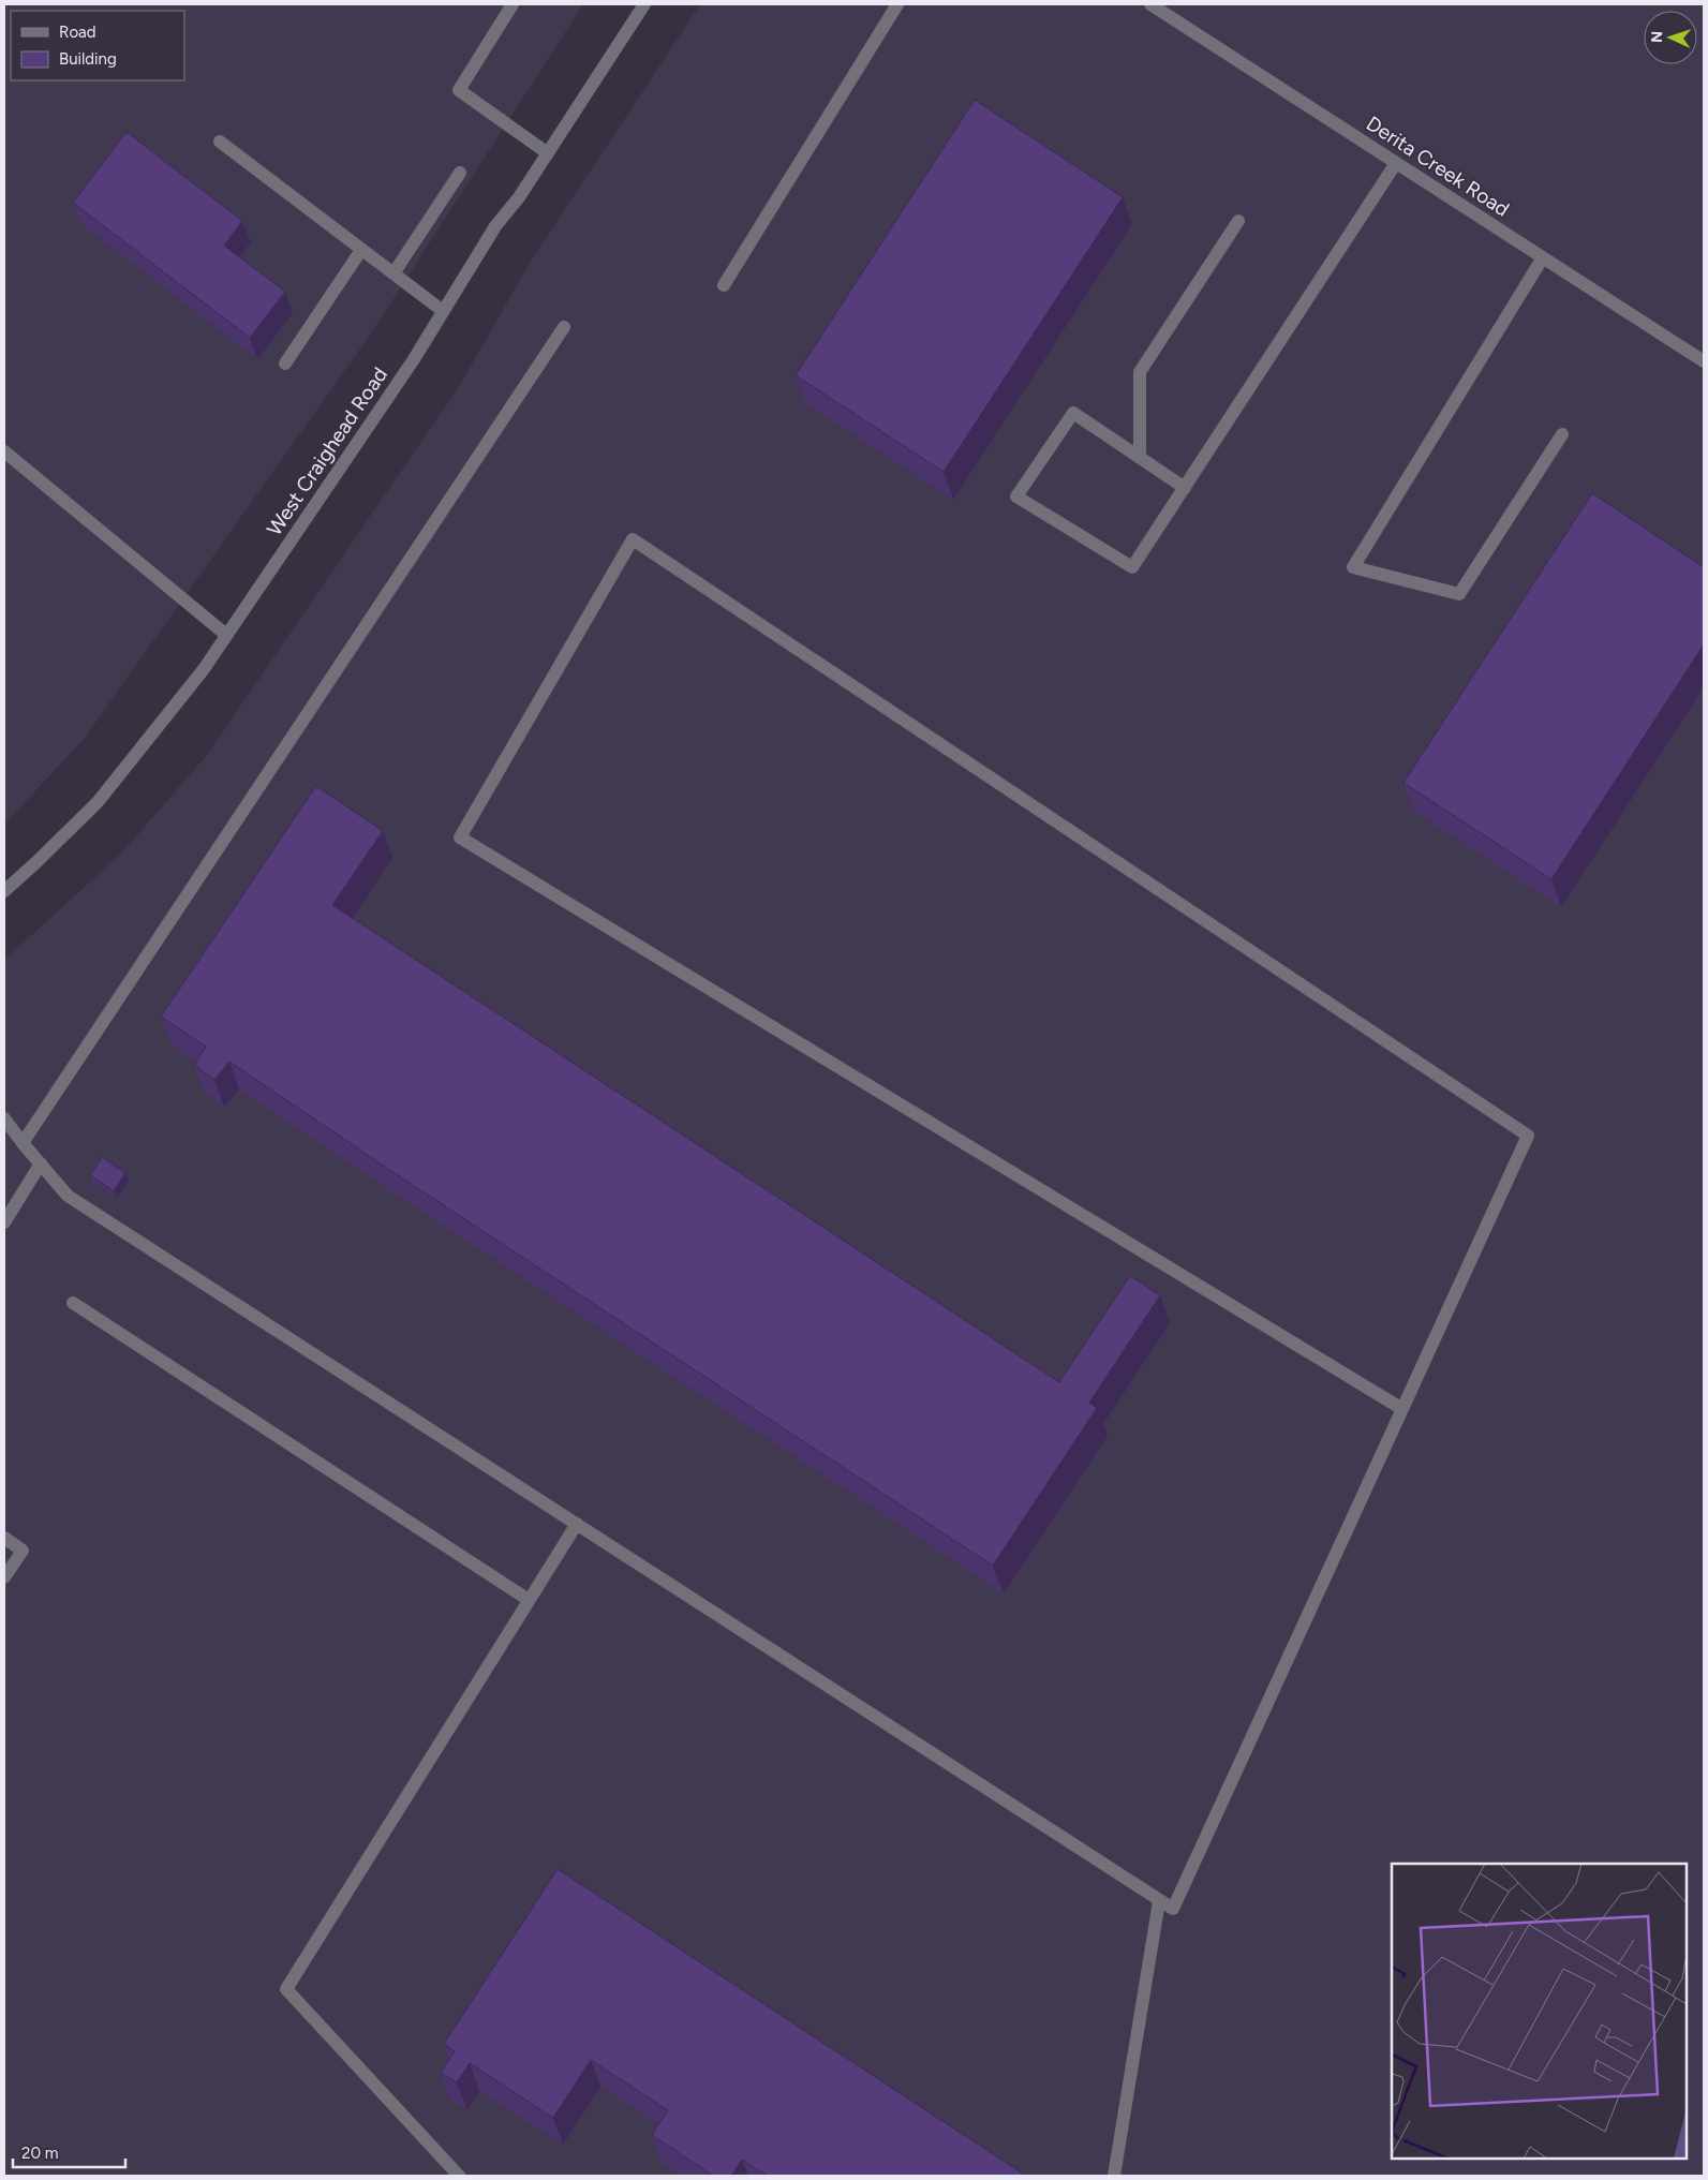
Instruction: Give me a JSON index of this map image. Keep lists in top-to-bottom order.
{
  "streets": {
    "street": ["Derita Creek Road", "West Craighead Road"]
  },
  "legend": ["Road", "Building"],
  "scale_bar": "20 m",
  "north": "left"
}
